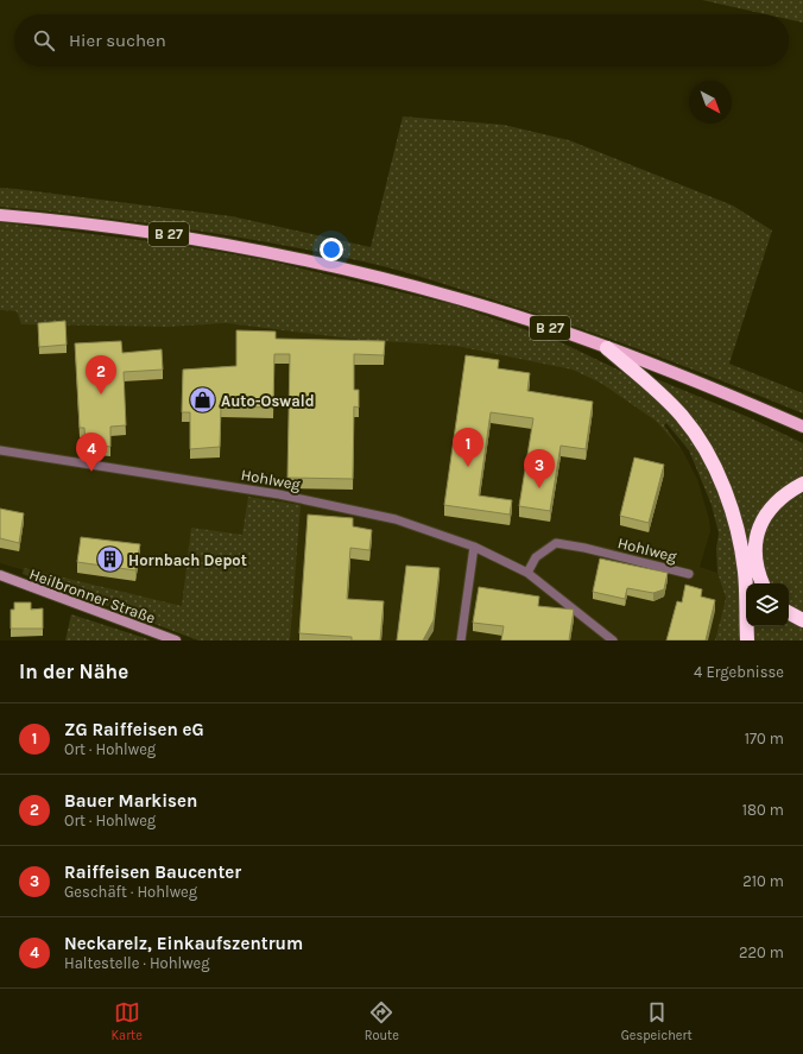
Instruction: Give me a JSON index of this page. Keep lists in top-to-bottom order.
{
  "streets": {
    "main road": ["B 27"],
    "street": ["Hohlweg", "Heilbronner Straße"]
  },
  "places": {
    "shop": ["Auto-Oswald"],
    "building": ["Hornbach Depot"]
  },
  "north": "bottom right",
  "page": {
    "search": "Hier suchen",
    "pins": [
      "2",
      "1",
      "4",
      "3"
    ],
    "heading": ["In der Nähe", "4 Ergebnisse"],
    "list": [
      {
        "mark": "1",
        "name": "ZG Raiffeisen eG",
        "note": "Ort · Hohlweg",
        "value": "170 m"
      },
      {
        "mark": "2",
        "name": "Bauer Markisen",
        "note": "Ort · Hohlweg",
        "value": "180 m"
      },
      {
        "mark": "3",
        "name": "Raiffeisen Baucenter",
        "note": "Geschäft · Hohlweg",
        "value": "210 m"
      },
      {
        "mark": "4",
        "name": "Neckarelz, Einkaufszentrum",
        "note": "Haltestelle · Hohlweg",
        "value": "220 m"
      }
    ],
    "nav": ["Karte", "Route", "Gespeichert"]
  }
}
